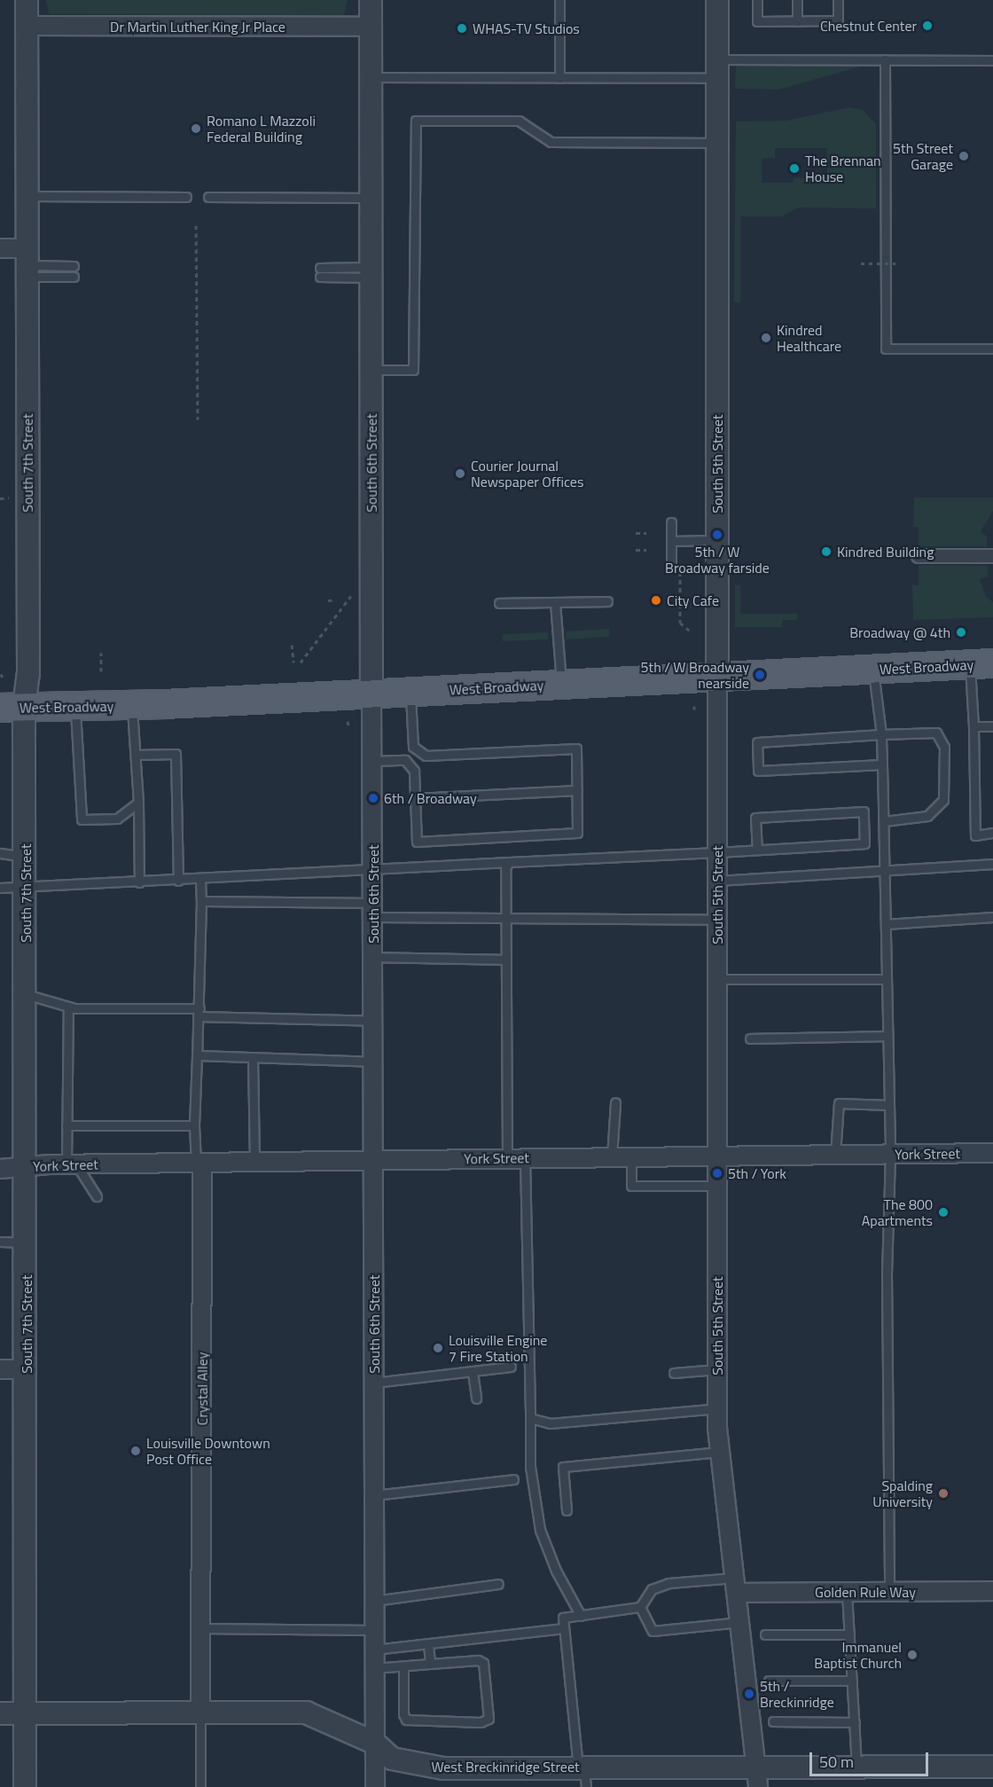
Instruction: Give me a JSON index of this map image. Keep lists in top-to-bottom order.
{
  "streets": {
    "main road": ["West Broadway"],
    "street": [
      "Dr Martin Luther King Jr Place",
      "South 7th Street",
      "South 6th Street",
      "South 5th Street",
      "York Street",
      "Crystal Alley",
      "Golden Rule Way",
      "West Breckinridge Street"
    ]
  },
  "crossings": [
    ["Dr Martin Luther King Jr Place", "South 7th Street"],
    ["Dr Martin Luther King Jr Place", "South 6th Street"],
    ["South 7th Street", "West Broadway"],
    ["South 7th Street", "York Street"],
    ["South 7th Street", "West Breckinridge Street"],
    ["South 6th Street", "West Broadway"],
    ["South 6th Street", "York Street"],
    ["South 6th Street", "West Breckinridge Street"],
    ["South 5th Street", "West Broadway"],
    ["South 5th Street", "York Street"],
    ["South 5th Street", "Golden Rule Way"],
    ["South 5th Street", "West Breckinridge Street"],
    ["York Street", "Crystal Alley"],
    ["Crystal Alley", "West Breckinridge Street"]
  ],
  "places": [
    "Chestnut Center",
    "WHAS-TV Studios",
    "Romano L Mazzoli Federal Building",
    "5th Street Garage",
    "The Brennan House",
    "Kindred Healthcare",
    "Courier Journal Newspaper Offices",
    "5th / W Broadway farside",
    "Kindred Building",
    "City Cafe",
    "Broadway @ 4th",
    "5th / W Broadway nearside",
    "6th / Broadway",
    "5th / York",
    "The 800 Apartments",
    "Louisville Engine 7 Fire Station",
    "Louisville Downtown Post Office",
    "Spalding University",
    "Immanuel Baptist Church",
    "5th / Breckinridge"
  ],
  "scale_bar": "50 m"
}
